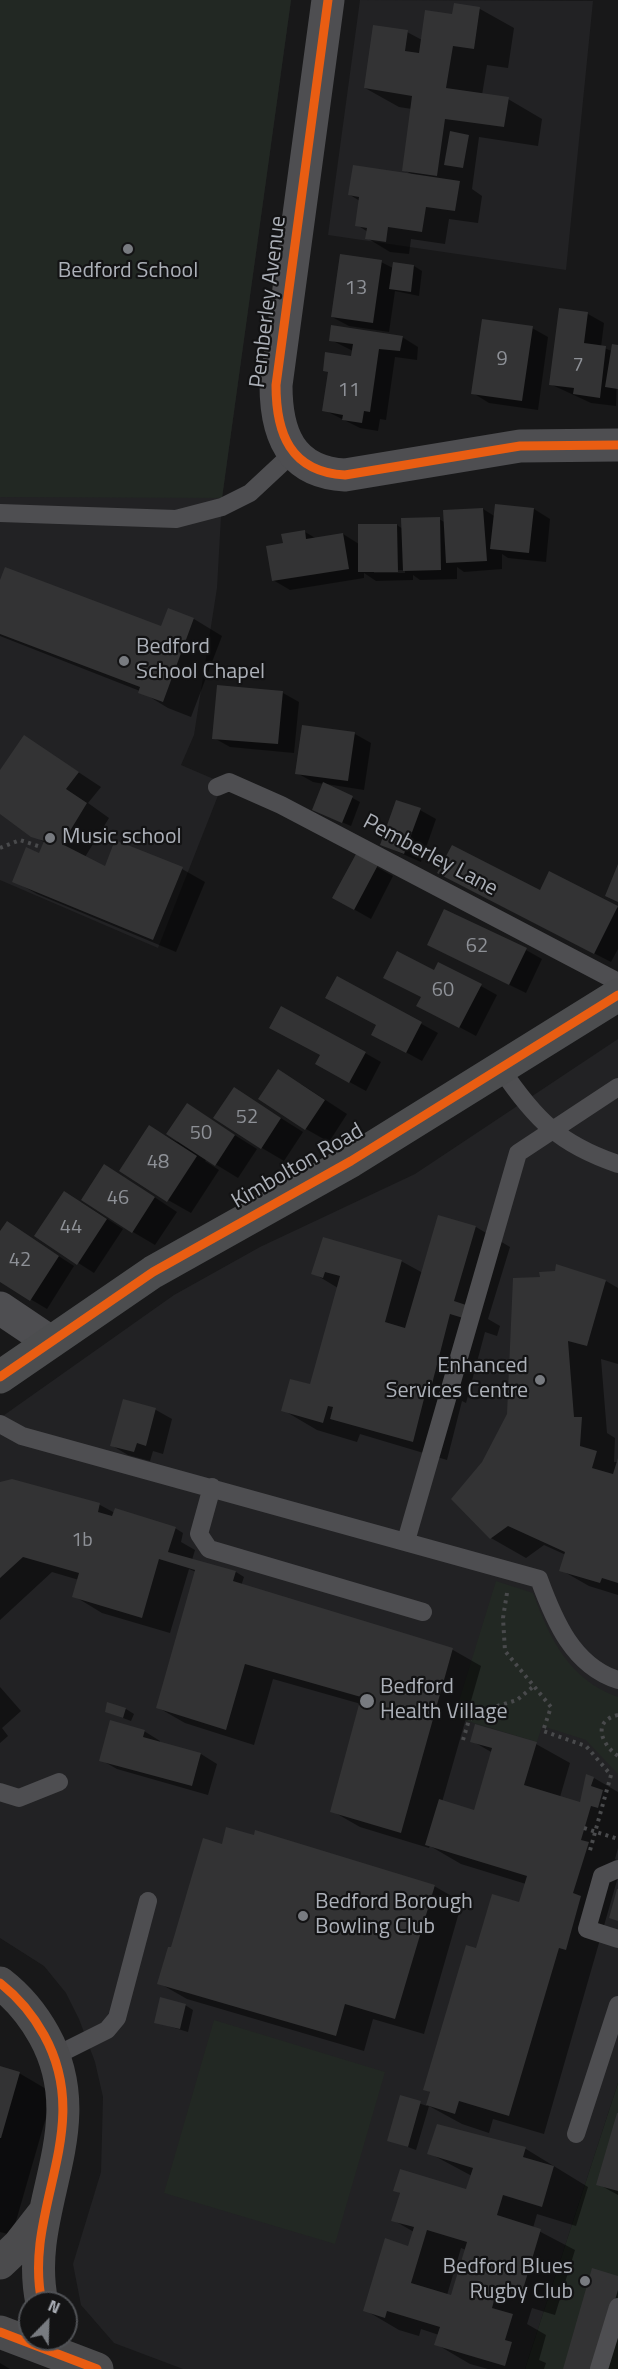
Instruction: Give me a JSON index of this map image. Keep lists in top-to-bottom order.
{
  "streets": {
    "main road": ["Kimbolton Road"],
    "street": ["Pemberley Avenue"],
    "lane": ["Pemberley Lane"]
  },
  "places": [
    "Bedford School",
    "Bedford School Chapel",
    "Music school",
    "Enhanced Services Centre",
    "Bedford Health Village",
    "Bedford Borough Bowling Club",
    "Bedford Blues Rugby Club"
  ],
  "house_numbers": [
    "13",
    "9",
    "7",
    "11",
    "62",
    "60",
    "52",
    "50",
    "48",
    "46",
    "44",
    "42",
    "1b"
  ],
  "north": "top right"
}
